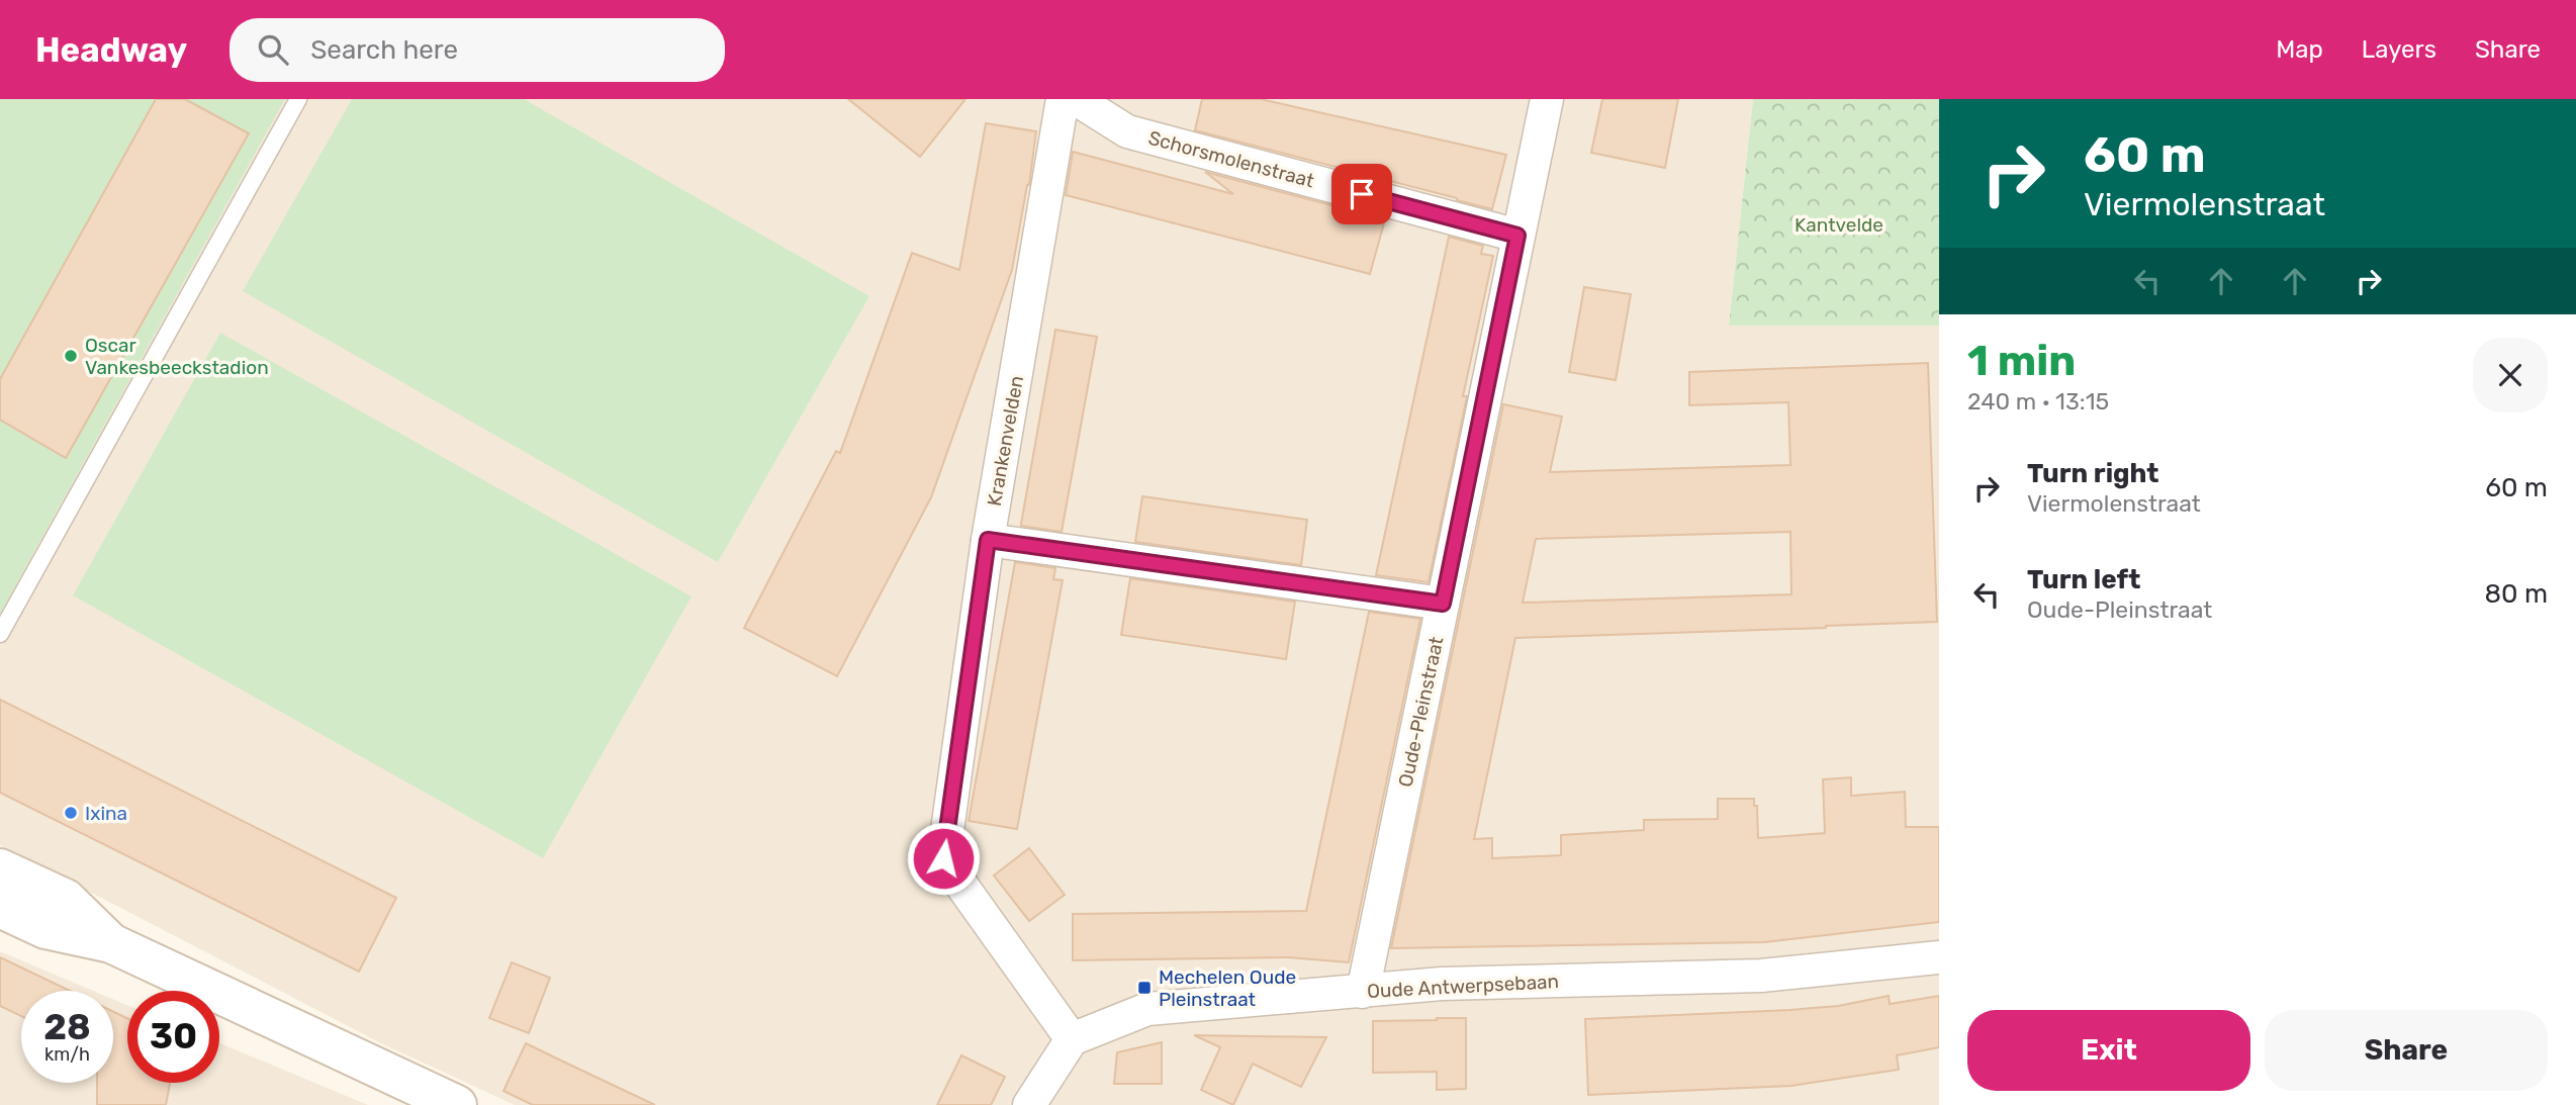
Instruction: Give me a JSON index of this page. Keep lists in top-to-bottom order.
{
  "streets": {
    "street": [
      "Schorsmolenstraat",
      "Krankenvelden",
      "Oude-Pleinstraat",
      "Oude Antwerpsebaan"
    ]
  },
  "crossings": [
    ["Schorsmolenstraat", "Oude-Pleinstraat"],
    ["Krankenvelden", "Oude Antwerpsebaan"],
    ["Oude-Pleinstraat", "Oude Antwerpsebaan"]
  ],
  "parks": ["Kantvelde"],
  "places": {
    "other": ["Oscar Vankesbeeckstadion", "Ixina"],
    "transit": ["Mechelen Oude Pleinstraat"]
  },
  "page": {
    "header": "Headway",
    "search": "Search here",
    "nav": ["Map", "Layers", "Share"],
    "turn": ["60 m", "Viermolenstraat"],
    "heading": ["1 min", "240 m · 13:15"],
    "list": [
      {
        "name": "Turn right",
        "note": "Viermolenstraat",
        "value": "60 m"
      },
      {
        "name": "Turn left",
        "note": "Oude-Pleinstraat",
        "value": "80 m"
      }
    ],
    "speed": "28 km/h",
    "limit": "30",
    "buttons": ["Exit", "Share"]
  }
}
